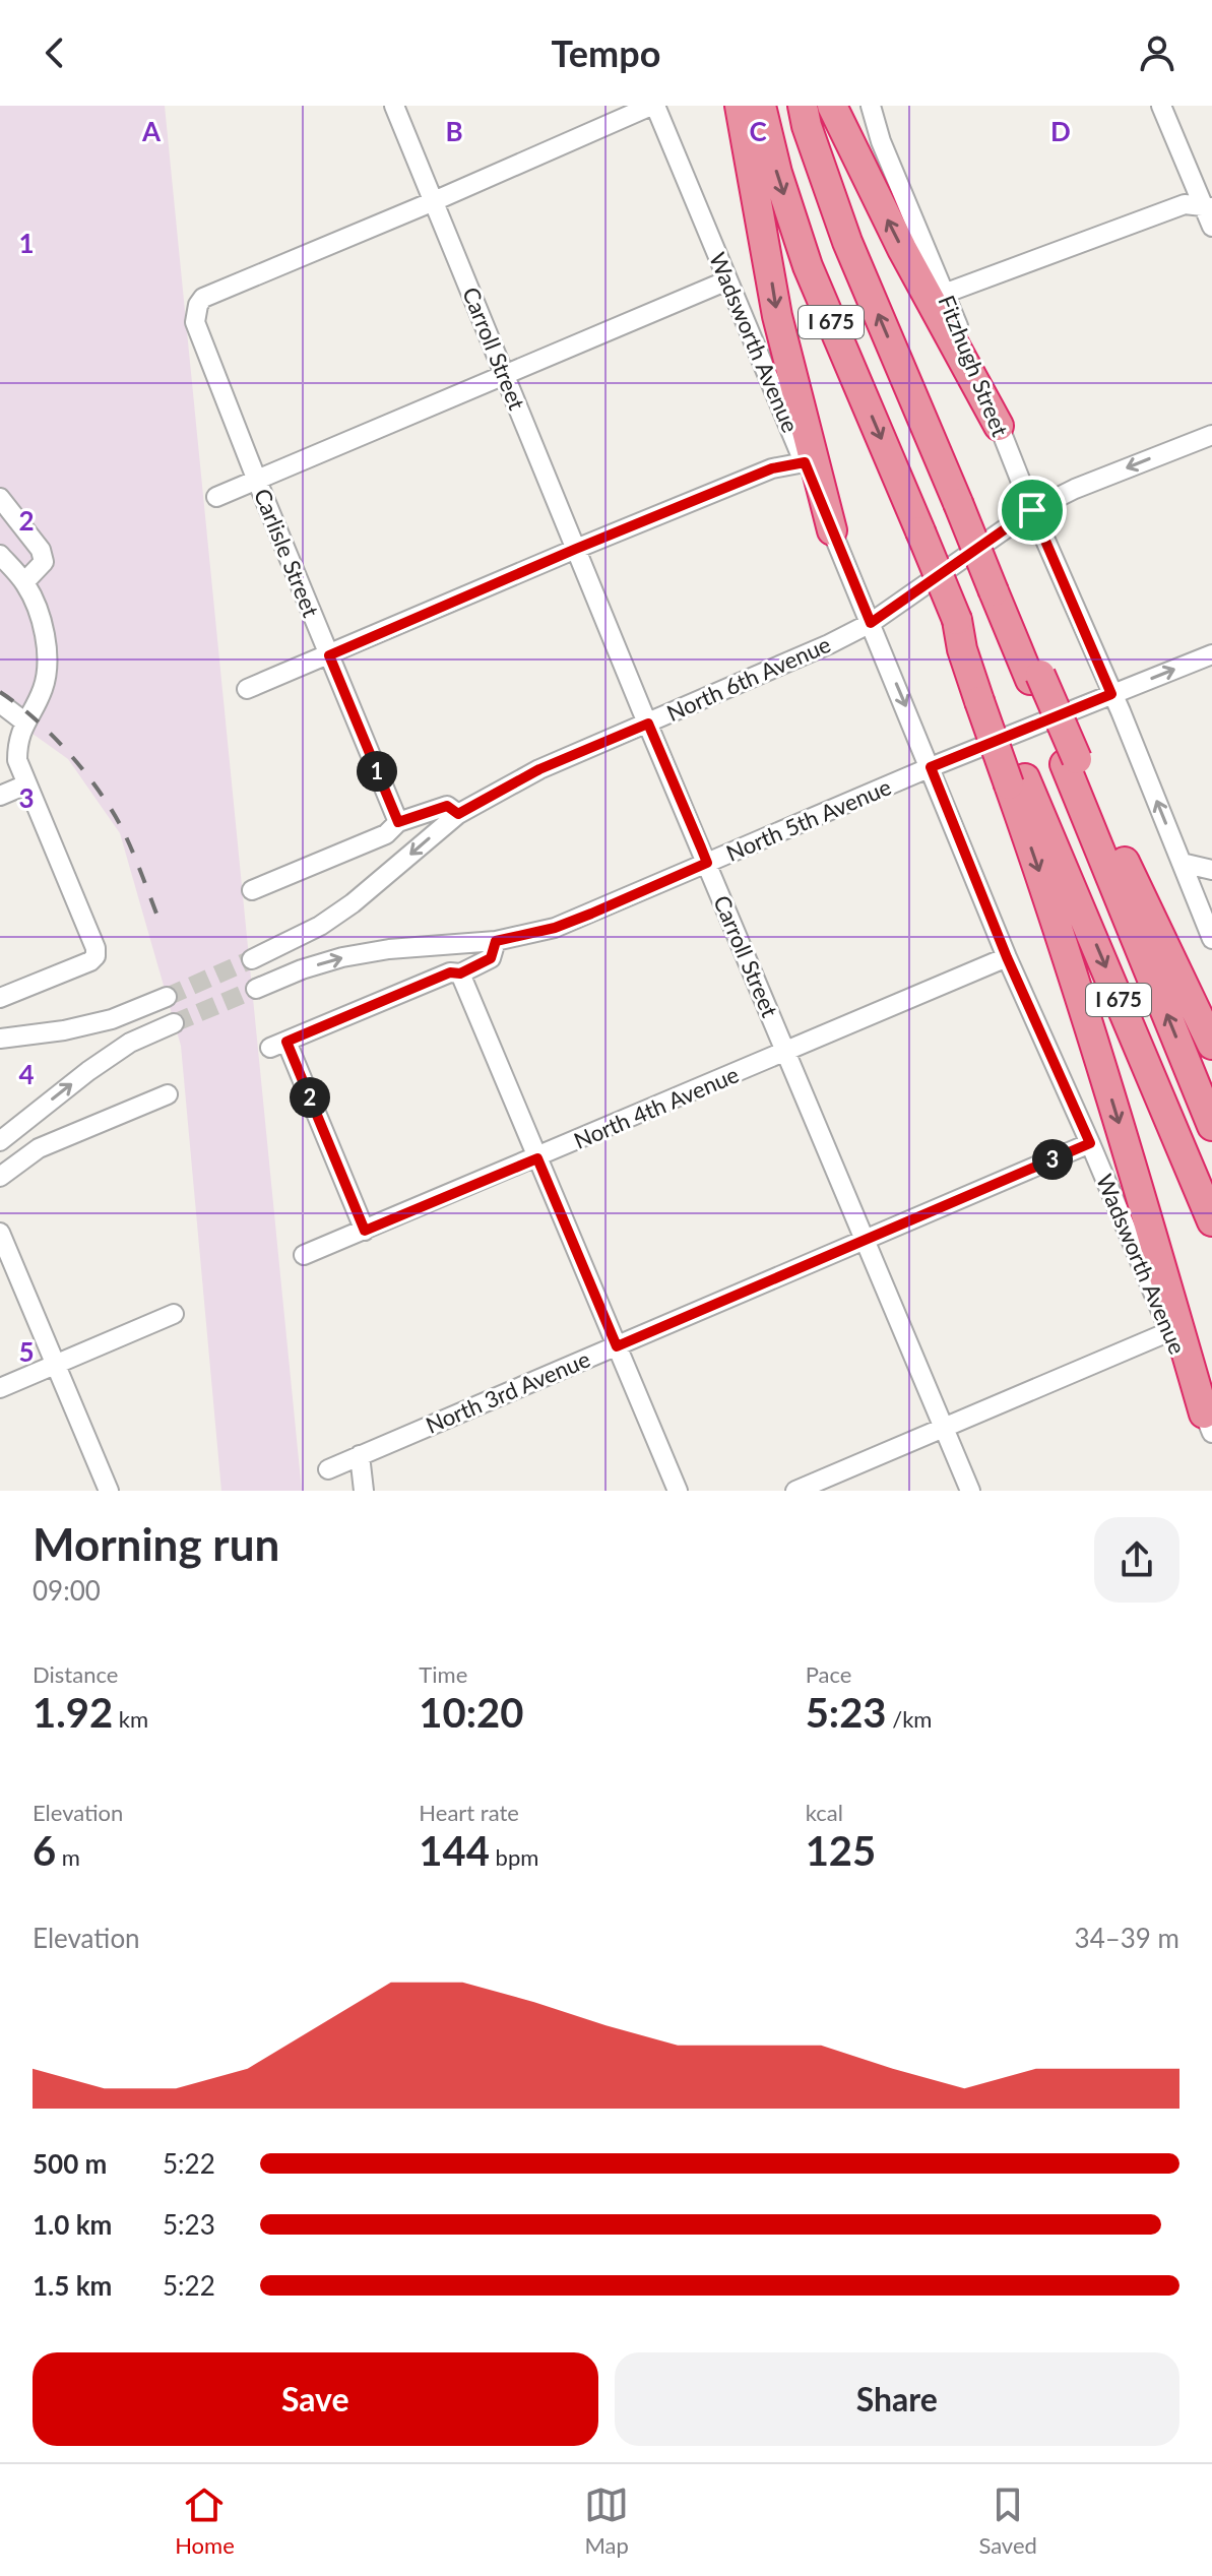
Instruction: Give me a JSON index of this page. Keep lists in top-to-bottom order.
{
  "streets": {
    "highway": ["I 675"],
    "street": [
      "Wadsworth Avenue",
      "Carroll Street",
      "Fitzhugh Street",
      "Carlisle Street",
      "North 6th Avenue",
      "North 5th Avenue",
      "North 4th Avenue",
      "North 3rd Avenue"
    ]
  },
  "crossings": [
    ["Wadsworth Avenue", "North 6th Avenue"],
    ["Wadsworth Avenue", "North 5th Avenue"],
    ["Wadsworth Avenue", "North 4th Avenue"],
    ["Wadsworth Avenue", "North 3rd Avenue"],
    ["Carroll Street", "Carlisle Street"],
    ["Carroll Street", "North 6th Avenue"],
    ["Carroll Street", "North 5th Avenue"],
    ["Carroll Street", "North 4th Avenue"],
    ["Carroll Street", "North 3rd Avenue"],
    ["Fitzhugh Street", "North 6th Avenue"],
    ["Fitzhugh Street", "North 5th Avenue"]
  ],
  "page": {
    "header": "Tempo",
    "pins": ["1", "2", "3"],
    "heading": ["Morning run", "09:00"],
    "stats": [
      ["Distance", "1.92 km"],
      ["Time", "10:20"],
      ["Pace", "5:23 /km"],
      ["Elevation", "6 m"],
      ["Heart rate", "144 bpm"],
      ["kcal", "125"]
    ],
    "chart": ["Elevation", "34–39 m"],
    "list": [
      {
        "name": "500 m",
        "note": "5:22"
      },
      {
        "name": "1.0 km",
        "note": "5:23"
      },
      {
        "name": "1.5 km",
        "note": "5:22"
      }
    ],
    "buttons": ["Save", "Share"],
    "tabs": ["Home", "Map", "Saved"]
  },
  "grid": {
    "columns": [
      "A",
      "B",
      "C",
      "D"
    ],
    "rows": [
      "1",
      "2",
      "3",
      "4",
      "5"
    ]
  }
}
